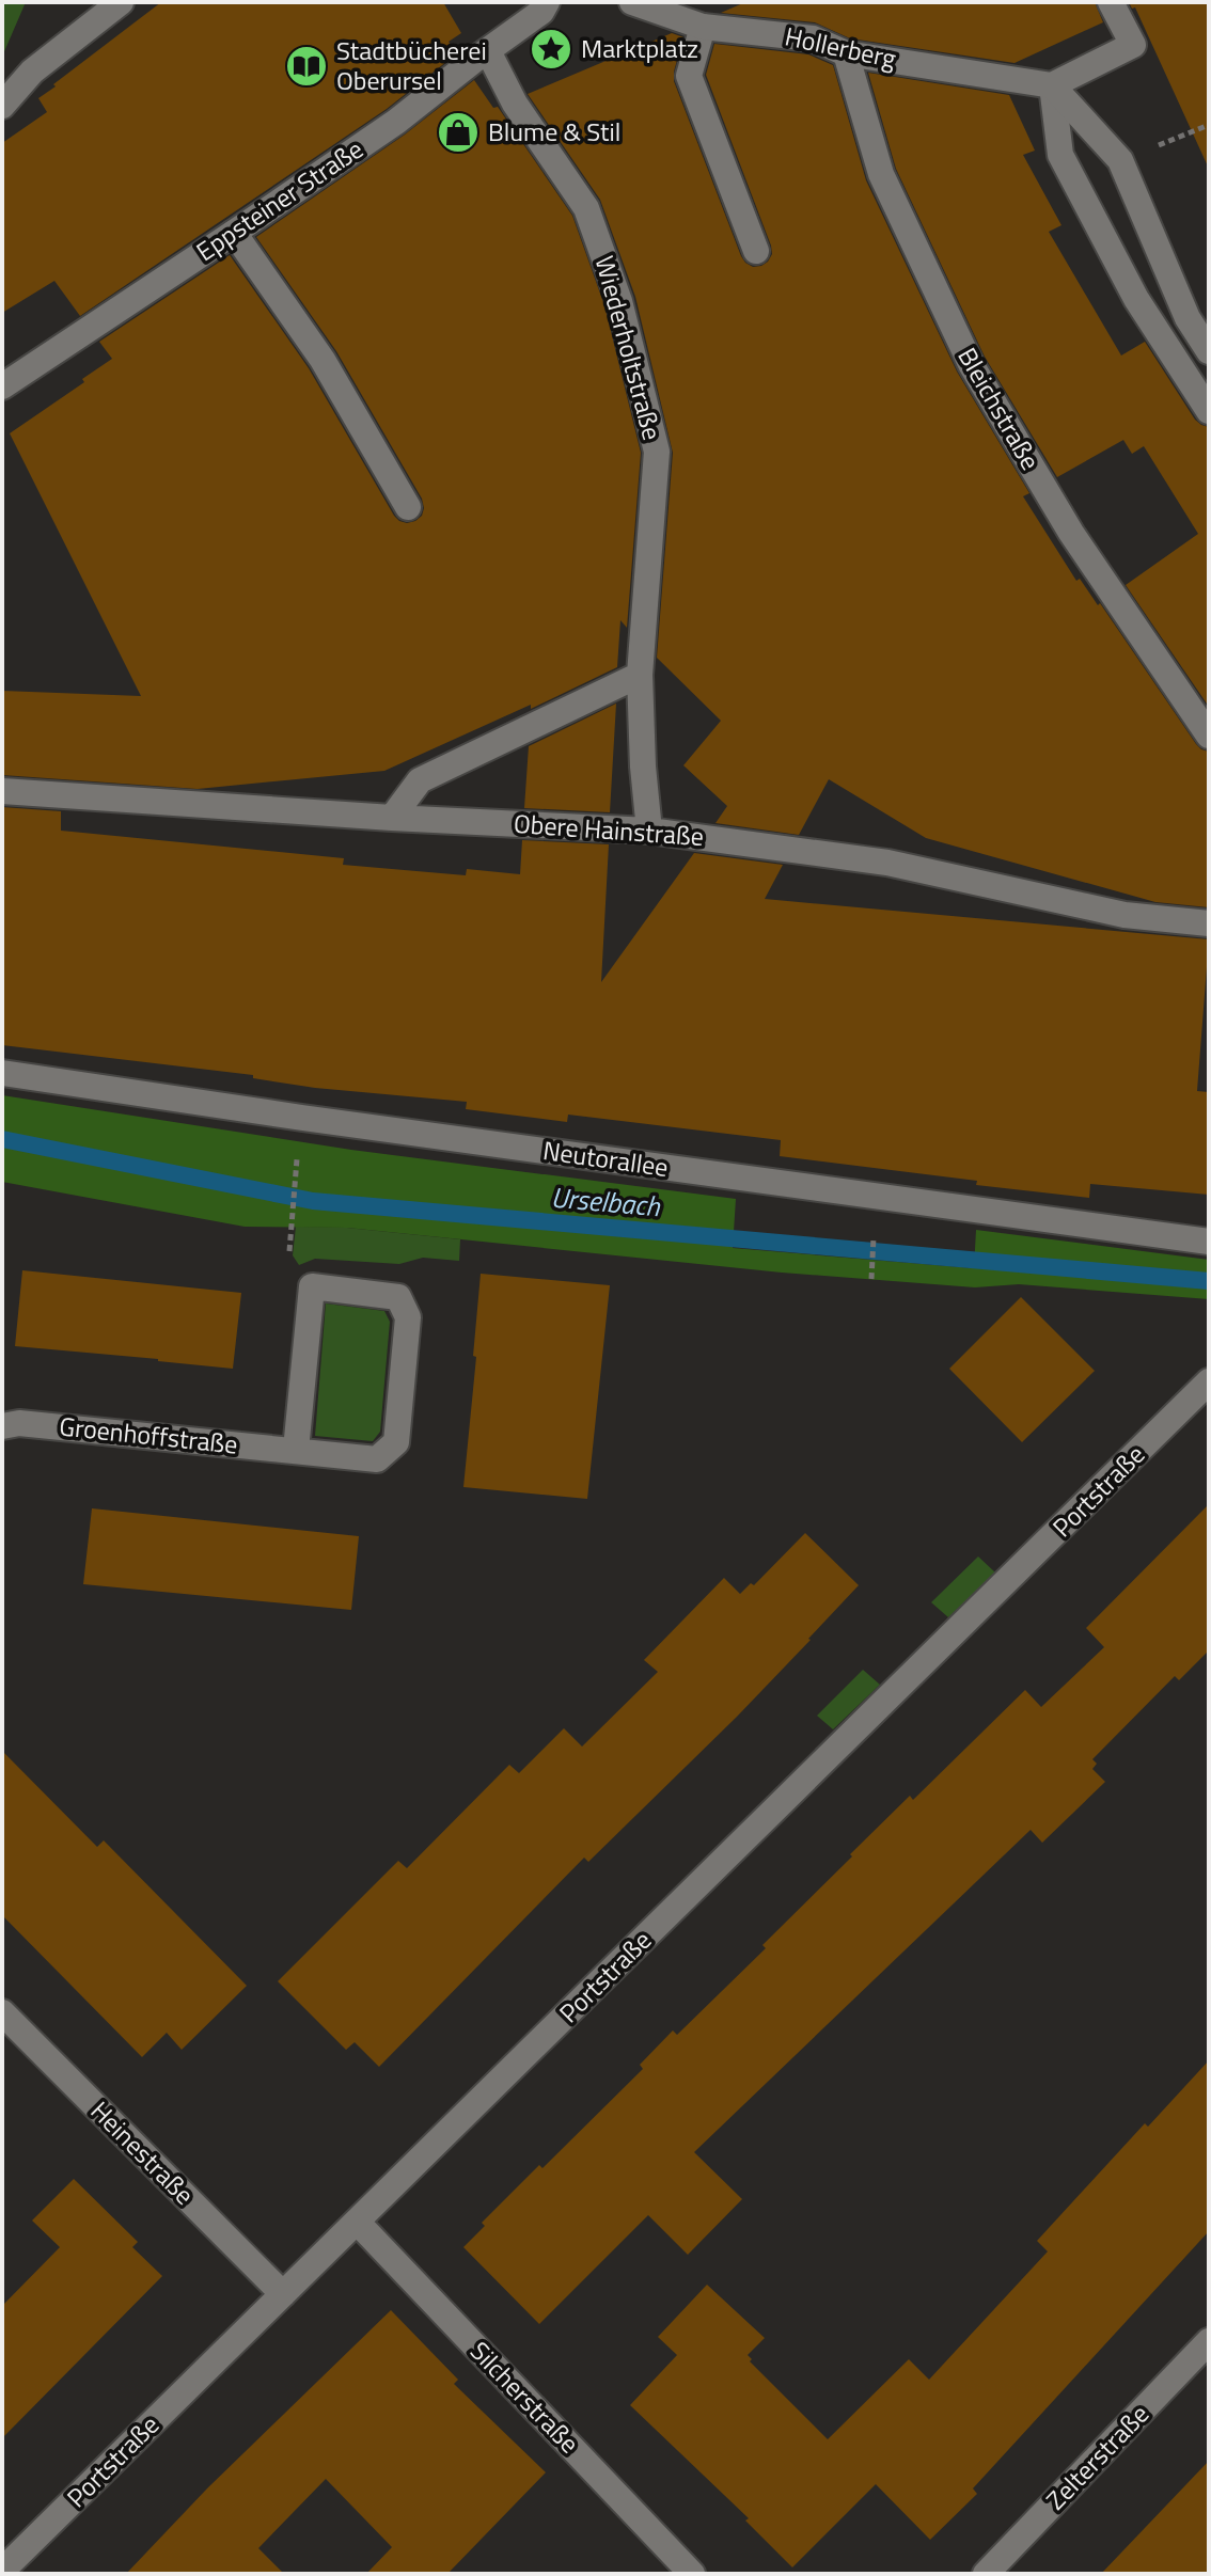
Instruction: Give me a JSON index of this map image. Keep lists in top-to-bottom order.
{
  "streets": {
    "street": [
      "Hollerberg",
      "Eppsteiner Straße",
      "Wiederholtstraße",
      "Bleichstraße",
      "Obere Hainstraße",
      "Neutorallee",
      "Groenhoffstraße",
      "Portstraße",
      "Heinestraße",
      "Silcherstraße",
      "Zelterstraße"
    ]
  },
  "crossings": [
    ["Hollerberg", "Bleichstraße"],
    ["Eppsteiner Straße", "Wiederholtstraße"],
    ["Wiederholtstraße", "Obere Hainstraße"],
    ["Portstraße", "Heinestraße"],
    ["Portstraße", "Silcherstraße"]
  ],
  "water": ["Urselbach"],
  "places": {
    "place": ["Marktplatz"],
    "library": ["Stadtbücherei Oberursel"],
    "shop": ["Blume & Stil"]
  }
}
